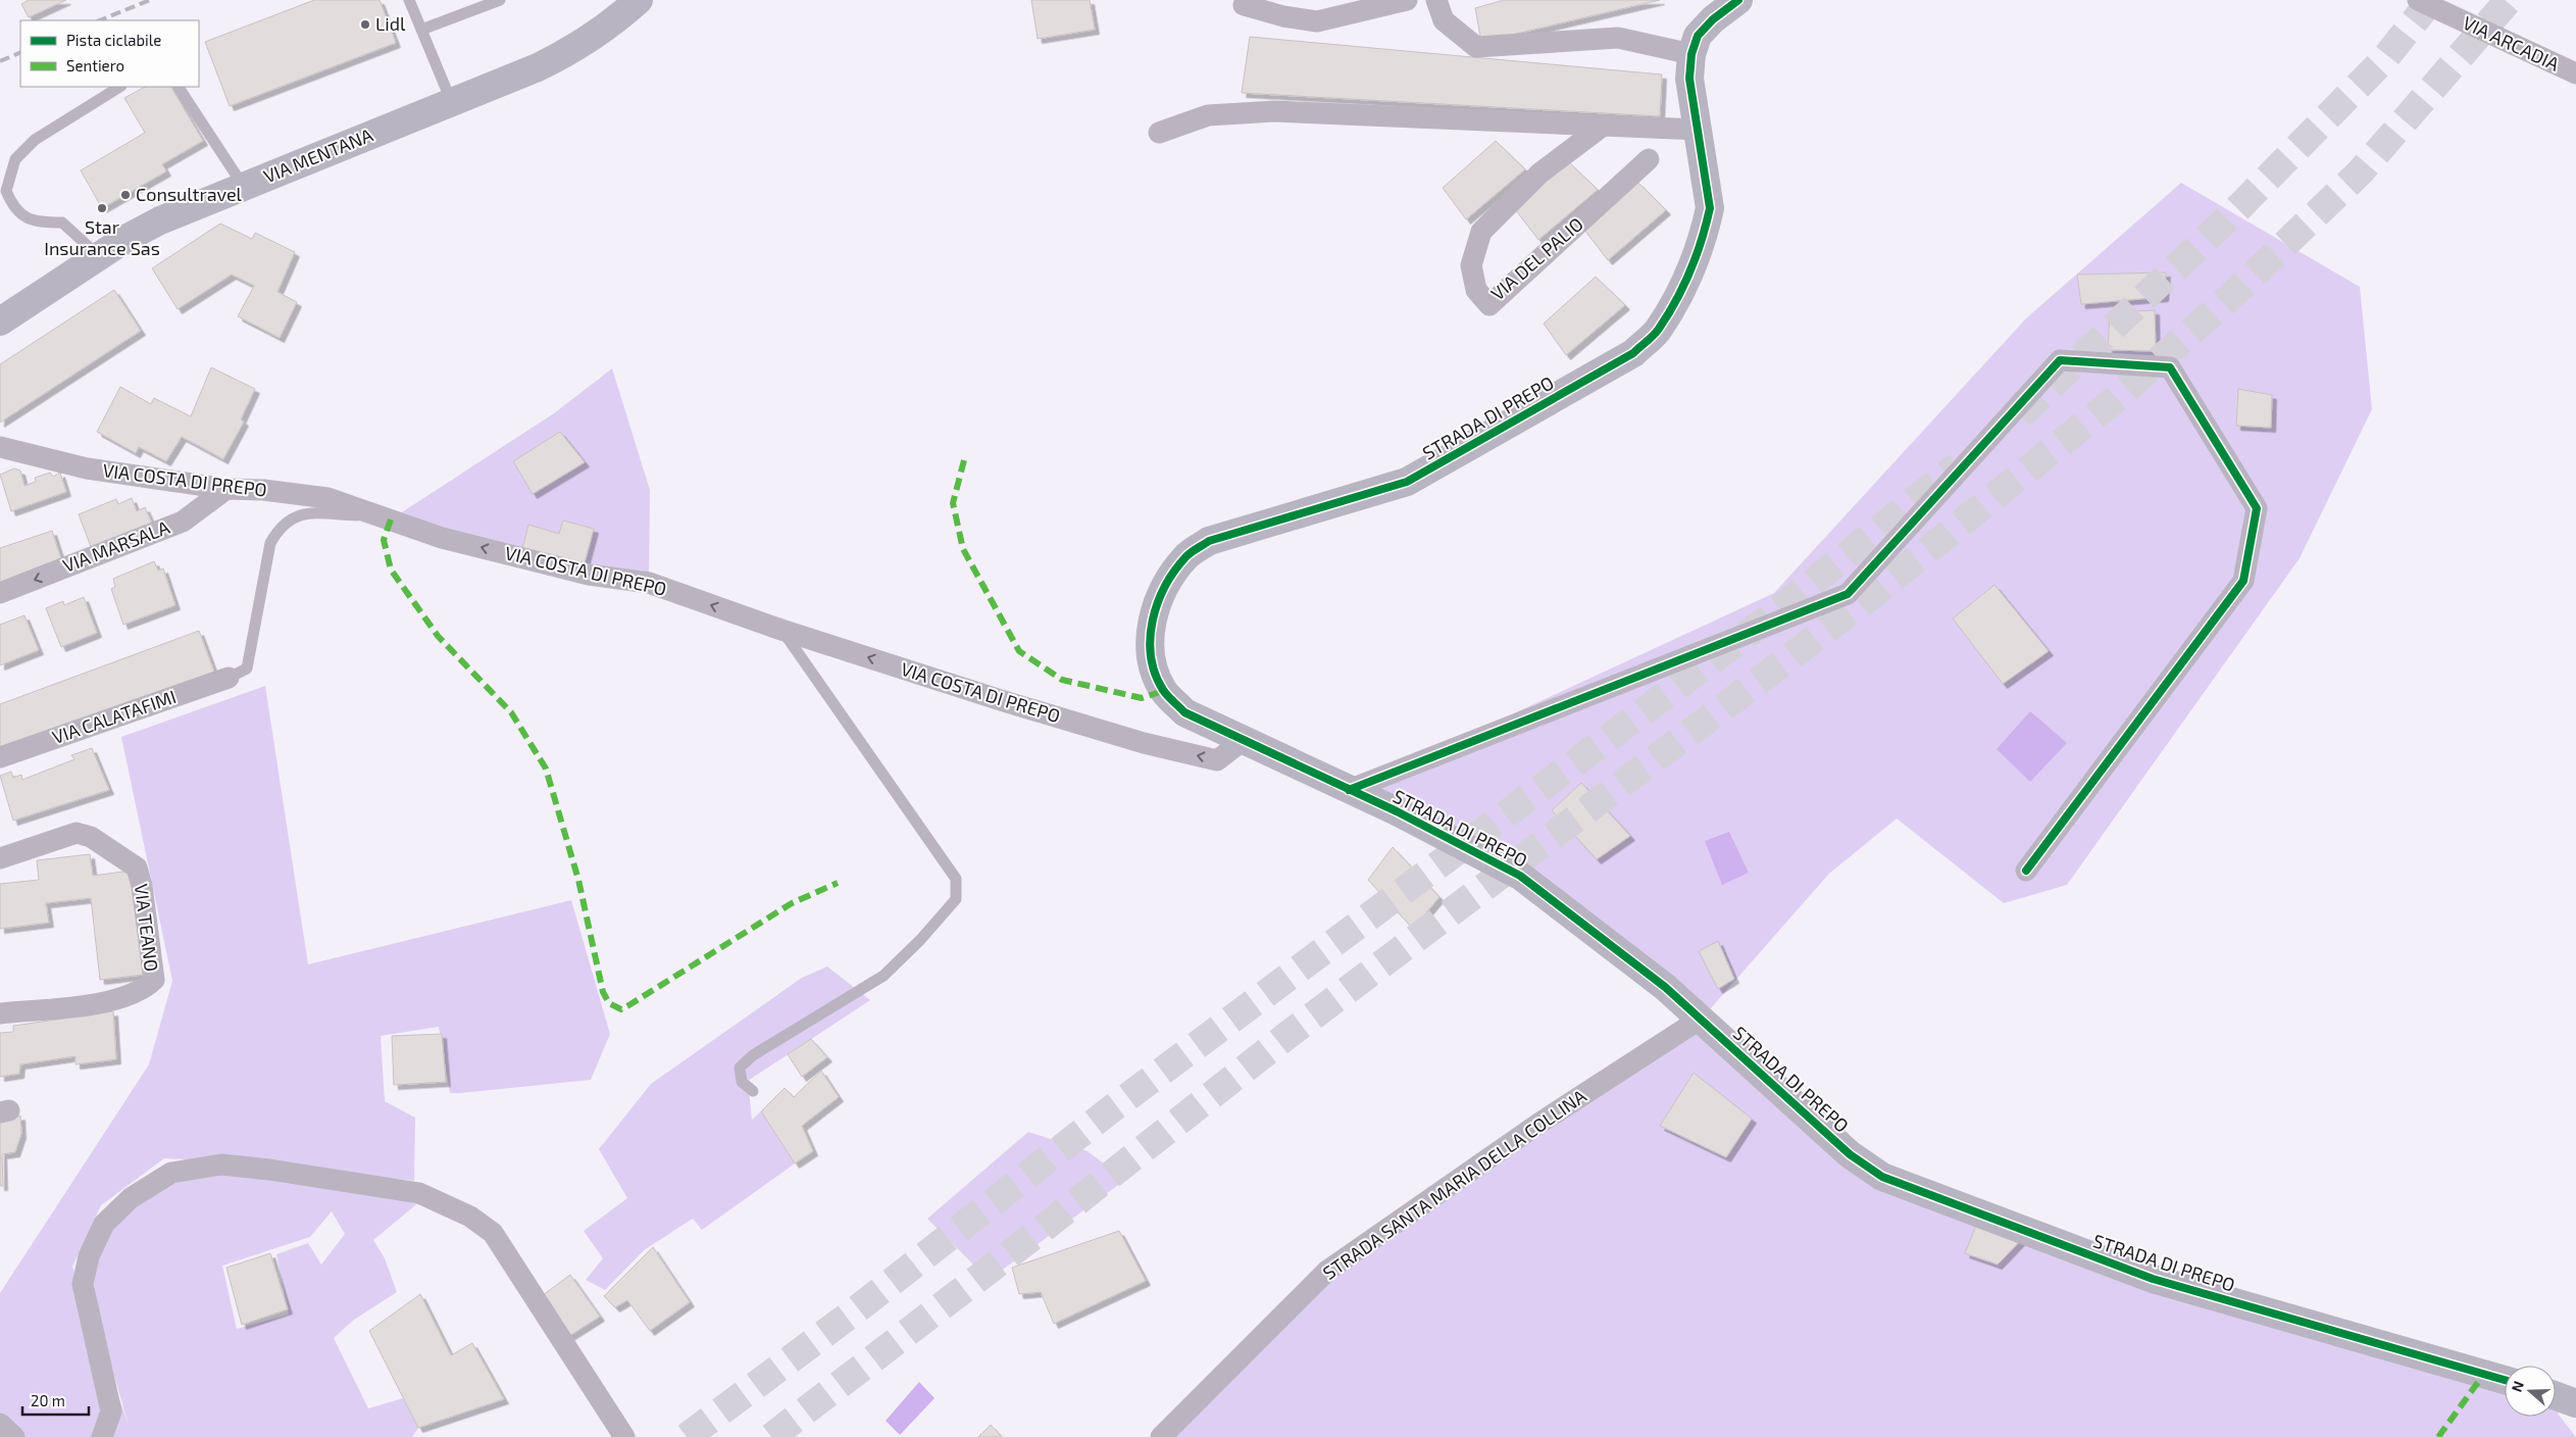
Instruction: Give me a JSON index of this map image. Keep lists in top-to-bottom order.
{
  "streets": {
    "street": [
      "VIA ARCADIA",
      "VIA MENTANA",
      "VIA DEL PALIO",
      "STRADA DI PREPO",
      "VIA COSTA DI PREPO",
      "VIA MARSALA",
      "VIA CALATAFIMI",
      "VIA TEANO",
      "STRADA SANTA MARIA DELLA COLLINA"
    ]
  },
  "crossings": [
    ["STRADA DI PREPO", "VIA COSTA DI PREPO"],
    ["STRADA DI PREPO", "STRADA SANTA MARIA DELLA COLLINA"],
    ["VIA COSTA DI PREPO", "VIA MARSALA"]
  ],
  "one_way": ["VIA COSTA DI PREPO", "VIA MARSALA"],
  "places": ["Lidl", "Consultravel", "Star Insurance Sas"],
  "legend": ["Pista ciclabile", "Sentiero"],
  "scale_bar": "20 m",
  "north": "left"
}
